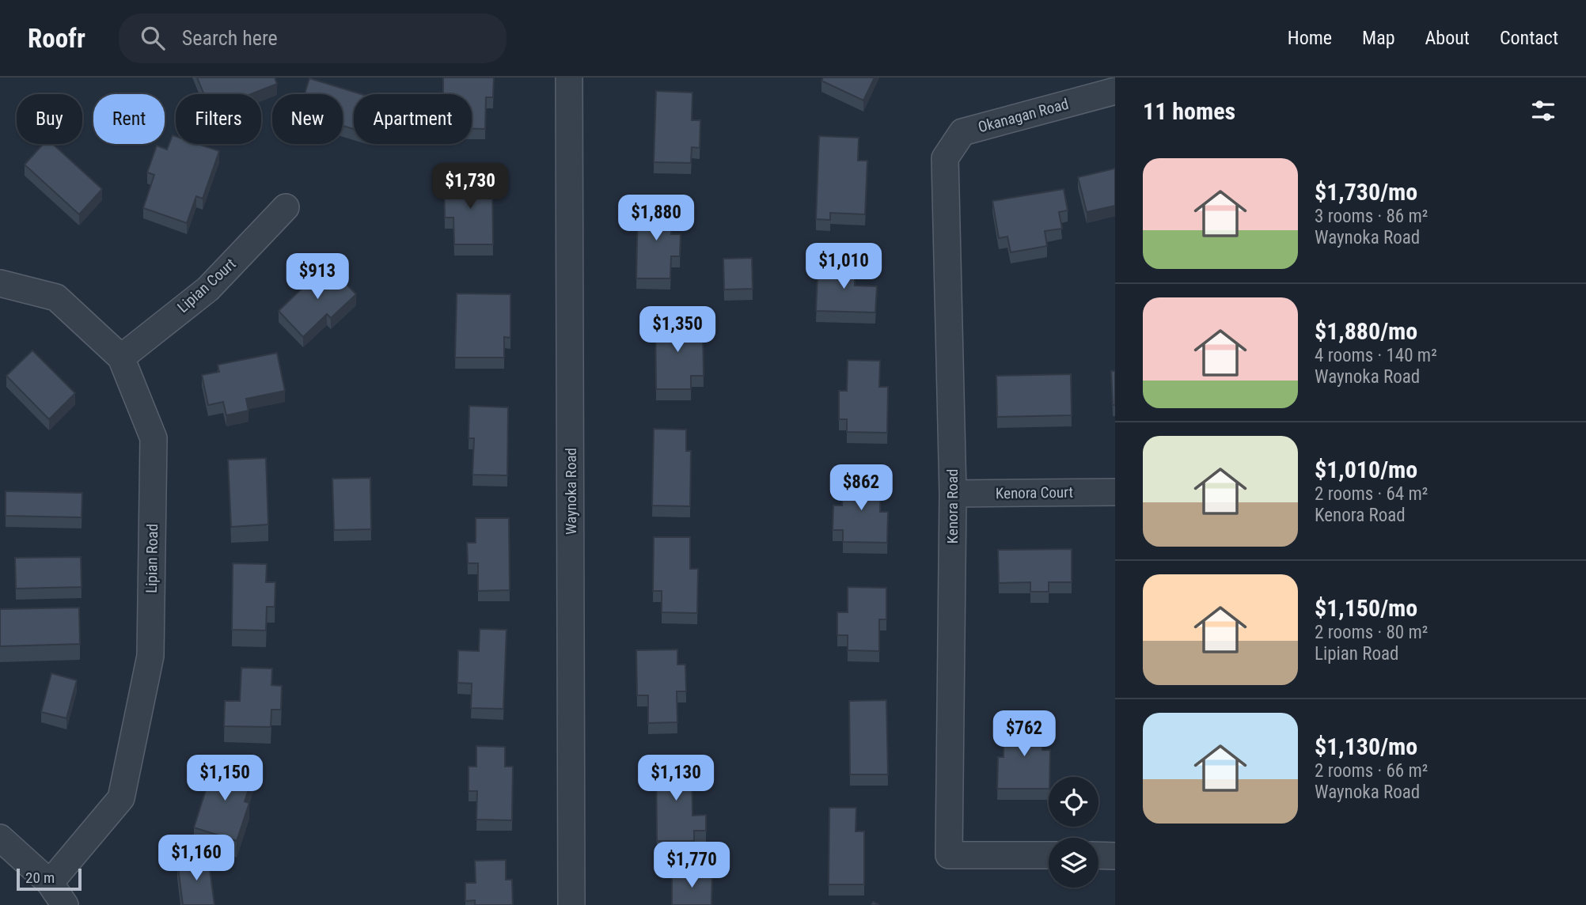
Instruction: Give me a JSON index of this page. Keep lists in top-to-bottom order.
{
  "streets": {
    "street": [
      "Okanagan Road",
      "Lipian Court",
      "Waynoka Road",
      "Kenora Court",
      "Kenora Road",
      "Lipian Road"
    ]
  },
  "crossings": [
    ["Okanagan Road", "Kenora Road"],
    ["Lipian Court", "Lipian Road"],
    ["Kenora Court", "Kenora Road"]
  ],
  "scale_bar": "20 m",
  "page": {
    "header": "Roofr",
    "search": "Search here",
    "nav": [
      "Home",
      "Map",
      "About",
      "Contact"
    ],
    "heading": "11 homes",
    "chip": [
      "Buy",
      "Rent",
      "Filters",
      "New",
      "Apartment"
    ],
    "list": [
      {
        "name": "$1,730/mo",
        "note": "3 rooms · 86 m² · Waynoka Road"
      },
      {
        "name": "$1,880/mo",
        "note": "4 rooms · 140 m² · Waynoka Road"
      },
      {
        "name": "$1,010/mo",
        "note": "2 rooms · 64 m² · Kenora Road"
      },
      {
        "name": "$1,150/mo",
        "note": "2 rooms · 80 m² · Lipian Road"
      },
      {
        "name": "$1,130/mo",
        "note": "2 rooms · 66 m² · Waynoka Road"
      }
    ],
    "price": [
      "$1,730",
      "$1,880",
      "$1,010",
      "$913",
      "$1,350",
      "$862",
      "$762",
      "$1,150",
      "$1,130",
      "$1,160",
      "$1,770"
    ],
    "scale": "20 m"
  }
}
